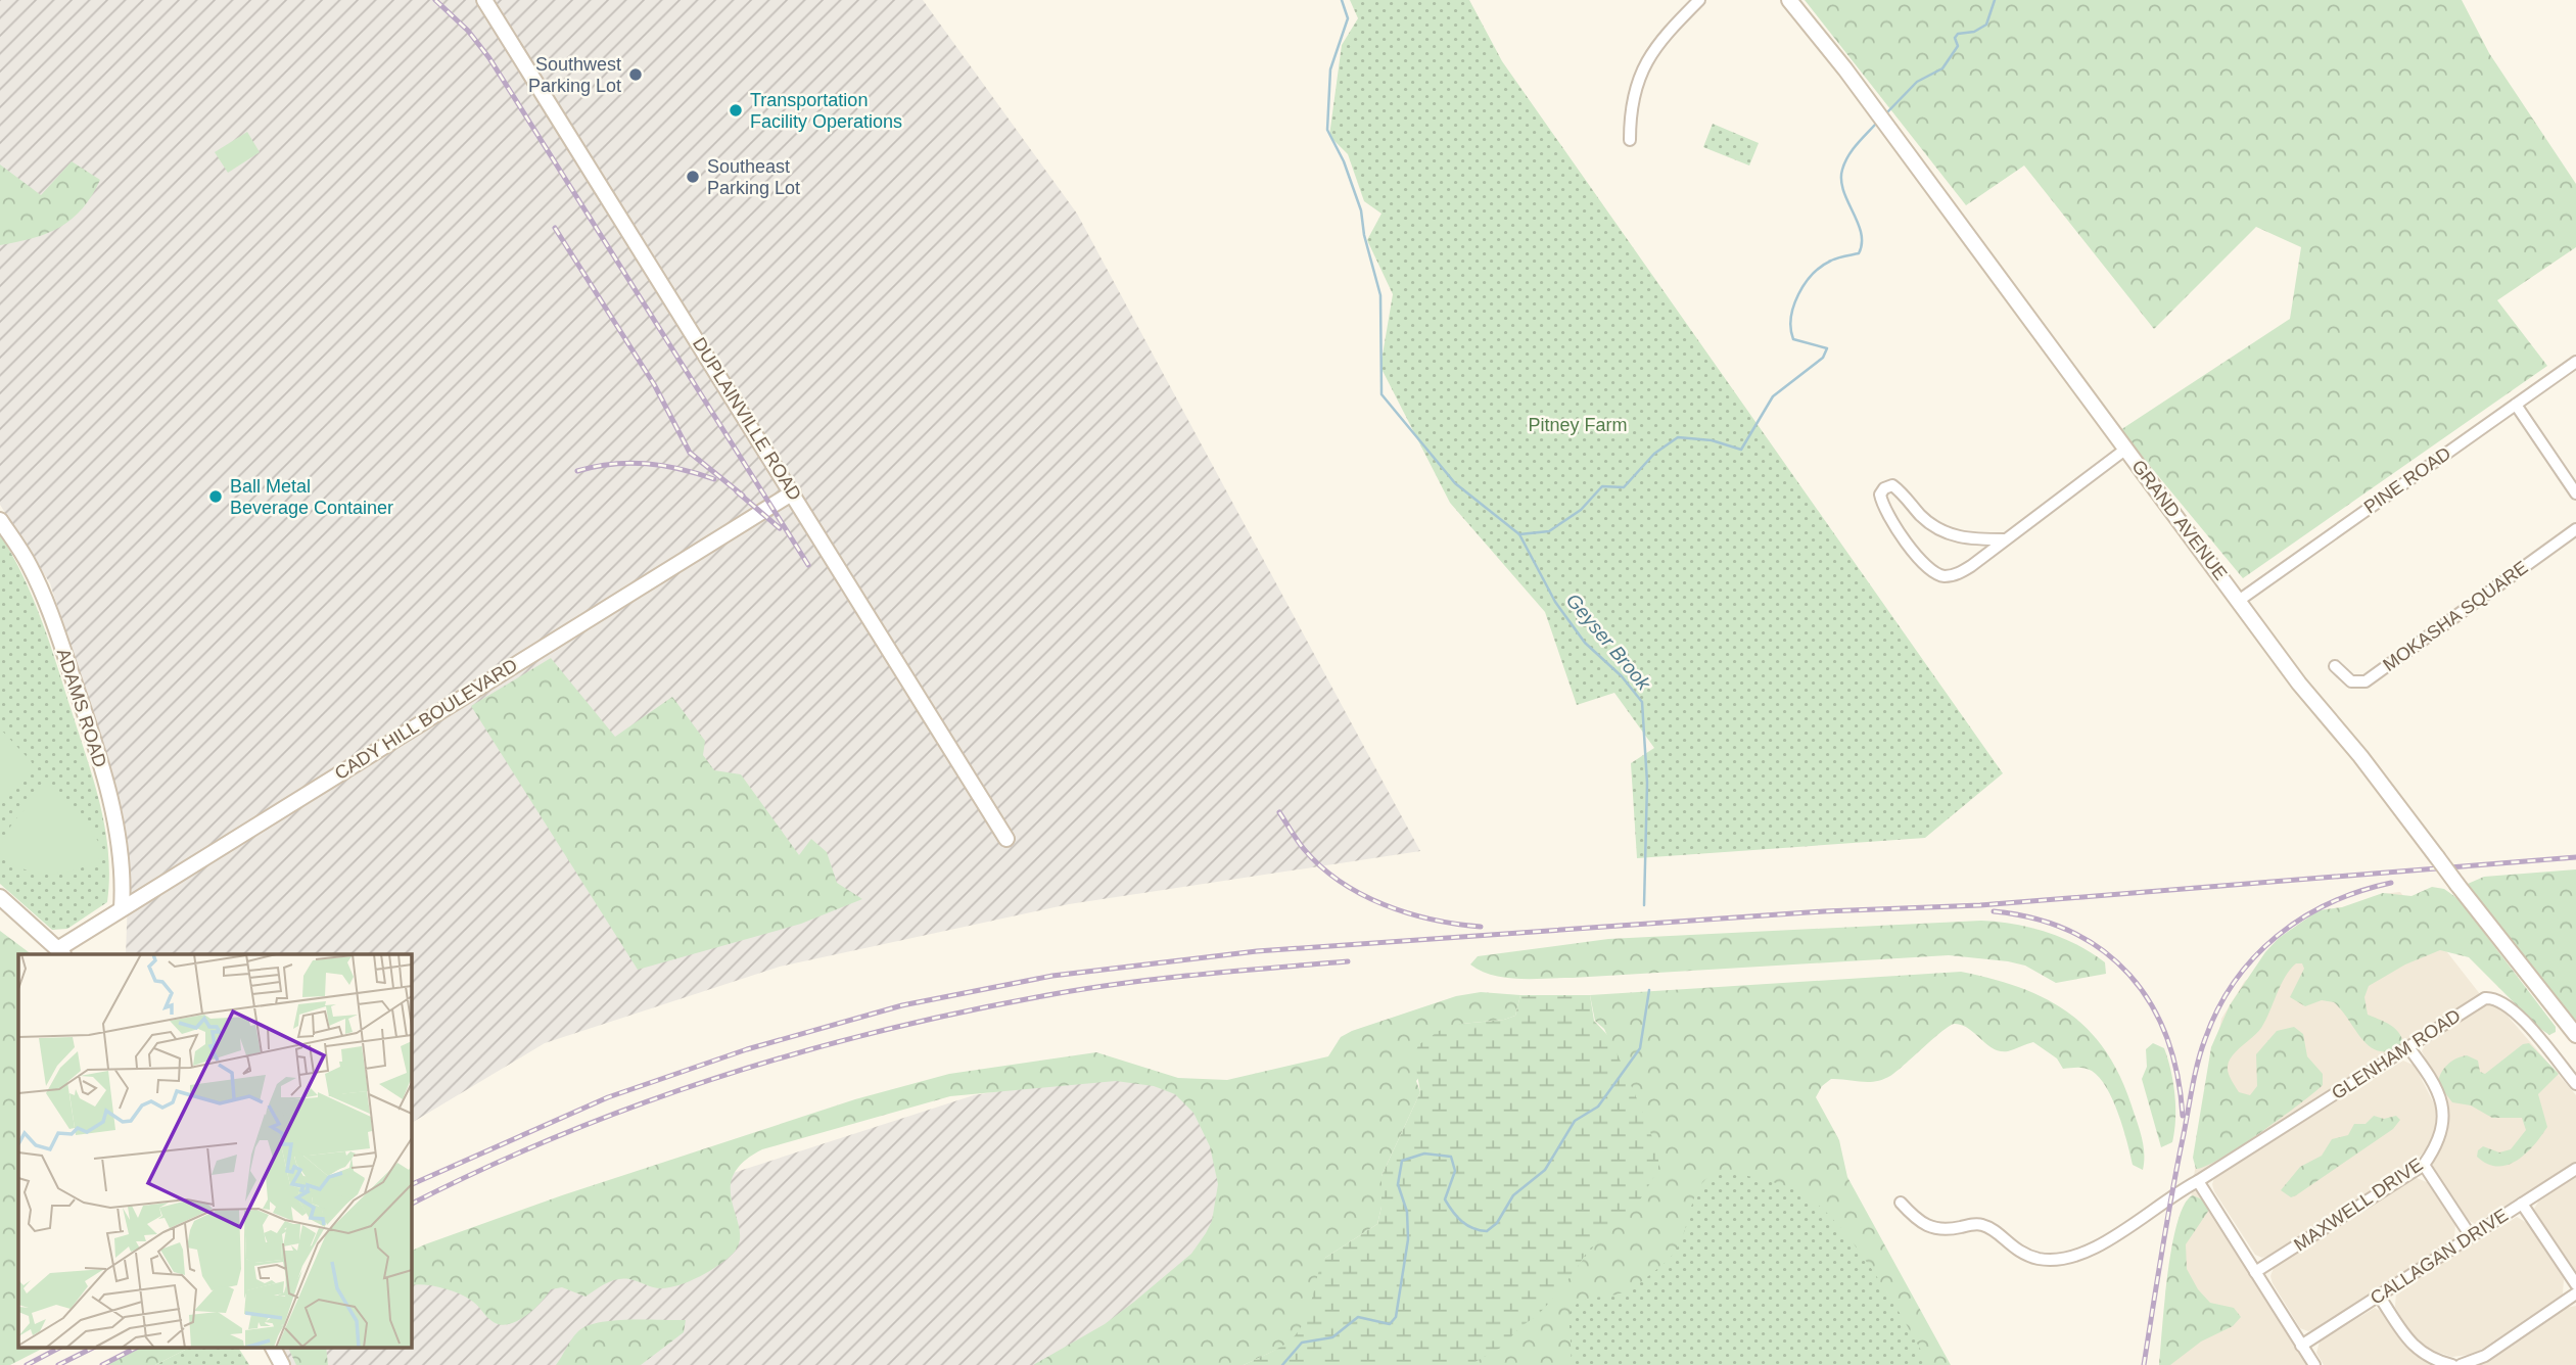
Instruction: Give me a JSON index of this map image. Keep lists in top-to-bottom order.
{
  "streets": {
    "street": [
      "DUPLAINVILLE ROAD",
      "PINE ROAD",
      "GRAND AVENUE",
      "MOKASHA SQUARE",
      "ADAMS ROAD",
      "CADY HILL BOULEVARD",
      "GLENHAM ROAD",
      "MAXWELL DRIVE",
      "CALLAGAN DRIVE"
    ]
  },
  "crossings": [
    ["DUPLAINVILLE ROAD", "CADY HILL BOULEVARD"],
    ["PINE ROAD", "GRAND AVENUE"],
    ["ADAMS ROAD", "CADY HILL BOULEVARD"],
    ["GLENHAM ROAD", "MAXWELL DRIVE"]
  ],
  "water": ["Geyser Brook"],
  "parks": ["Pitney Farm"],
  "places": [
    "Southwest Parking Lot",
    "Transportation Facility Operations",
    "Southeast Parking Lot",
    "Ball Metal Beverage Container"
  ]
}
